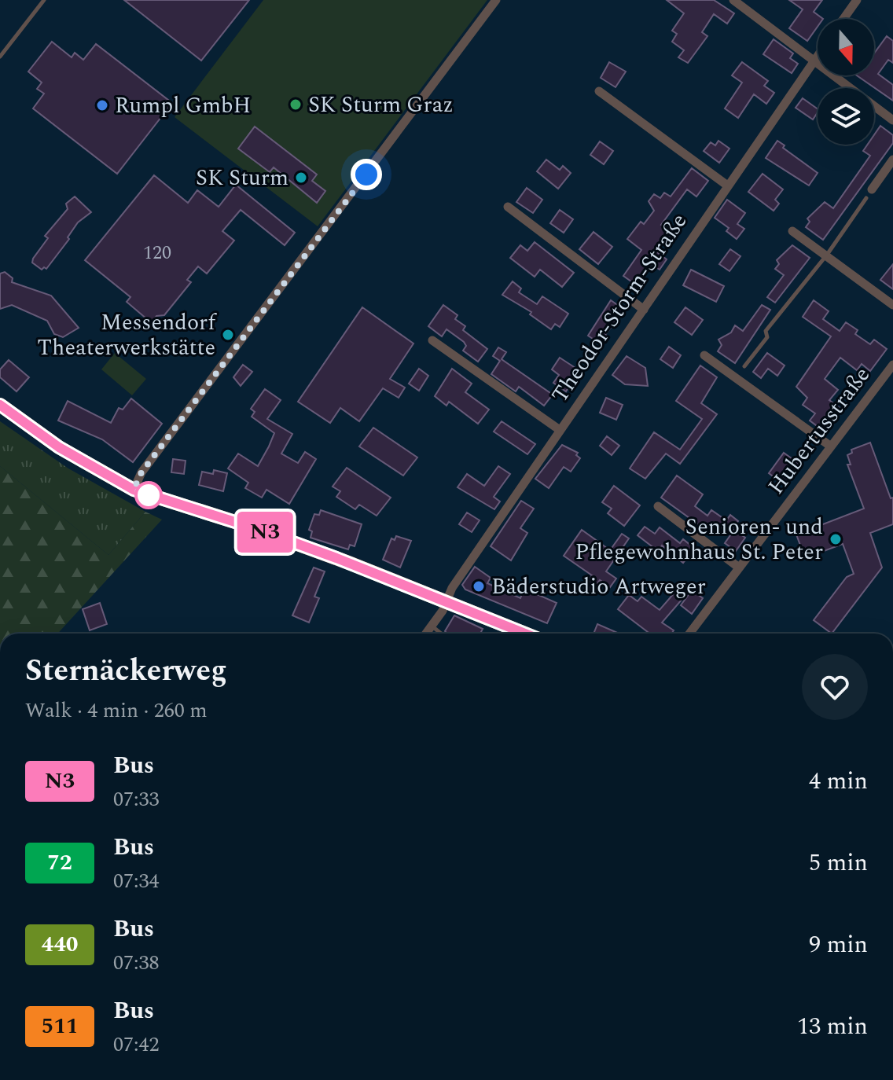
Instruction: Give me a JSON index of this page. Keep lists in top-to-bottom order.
{
  "streets": {
    "street": ["Theodor-Storm-Straße", "Hubertusstraße"]
  },
  "places": [
    "SK Sturm Graz",
    "Rumpl GmbH",
    "SK Sturm",
    "Messendorf Theaterwerkstätte",
    "Senioren- und Pflegewohnhaus St. Peter",
    "Bäderstudio Artweger"
  ],
  "lines": ["bus line N3"],
  "house_numbers": ["120"],
  "north": "bottom",
  "page": {
    "on_map": "N3",
    "heading": ["Sternäckerweg", "Walk · 4 min · 260 m"],
    "list": [
      {
        "mark": "N3",
        "name": "Bus",
        "note": "07:33",
        "value": "4 min"
      },
      {
        "mark": "72",
        "name": "Bus",
        "note": "07:34",
        "value": "5 min"
      },
      {
        "mark": "440",
        "name": "Bus",
        "note": "07:38",
        "value": "9 min"
      },
      {
        "mark": "511",
        "name": "Bus",
        "note": "07:42",
        "value": "13 min"
      }
    ]
  }
}
